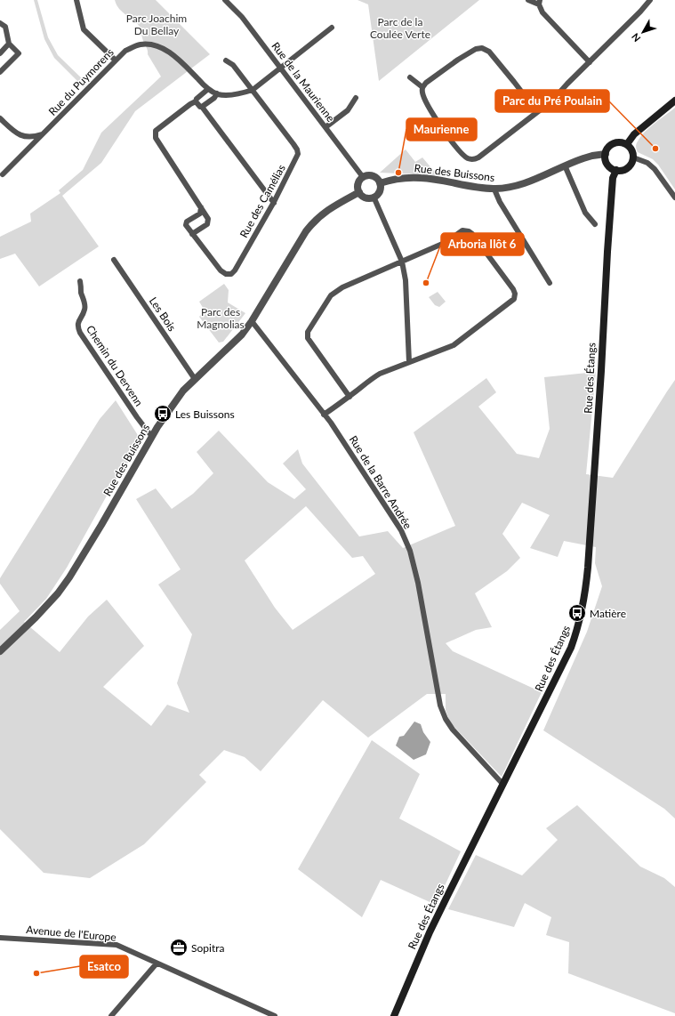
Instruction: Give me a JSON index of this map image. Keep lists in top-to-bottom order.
{
  "streets": {
    "main road": ["Rue des Étangs"],
    "street": [
      "Rue du Puymorens",
      "Rue de la Maurienne",
      "Rue des Buissons",
      "Rue des Camélias",
      "Les Bois",
      "Chemin du Dervenn",
      "Rue de la Barre Andrée",
      "Avenue de l'Europe"
    ]
  },
  "crossings": [
    ["Rue de la Maurienne", "Rue des Buissons"],
    ["Rue des Buissons", "Les Bois"],
    ["Rue des Buissons", "Chemin du Dervenn"],
    ["Rue des Buissons", "Rue des Étangs"],
    ["Rue des Buissons", "Rue de la Barre Andrée"],
    ["Rue des Étangs", "Rue de la Barre Andrée"]
  ],
  "parks": ["Parc Joachim Du Bellay", "Parc de la Coulée Verte", "Parc des Magnolias"],
  "places": {
    "other": [
      "Parc du Pré Poulain",
      "Maurienne",
      "Arboria Ilôt 6",
      "Esatco"
    ],
    "bus stop": ["Les Buissons", "Matière"],
    "office": ["Sopitra"]
  },
  "north": "bottom left"
}
